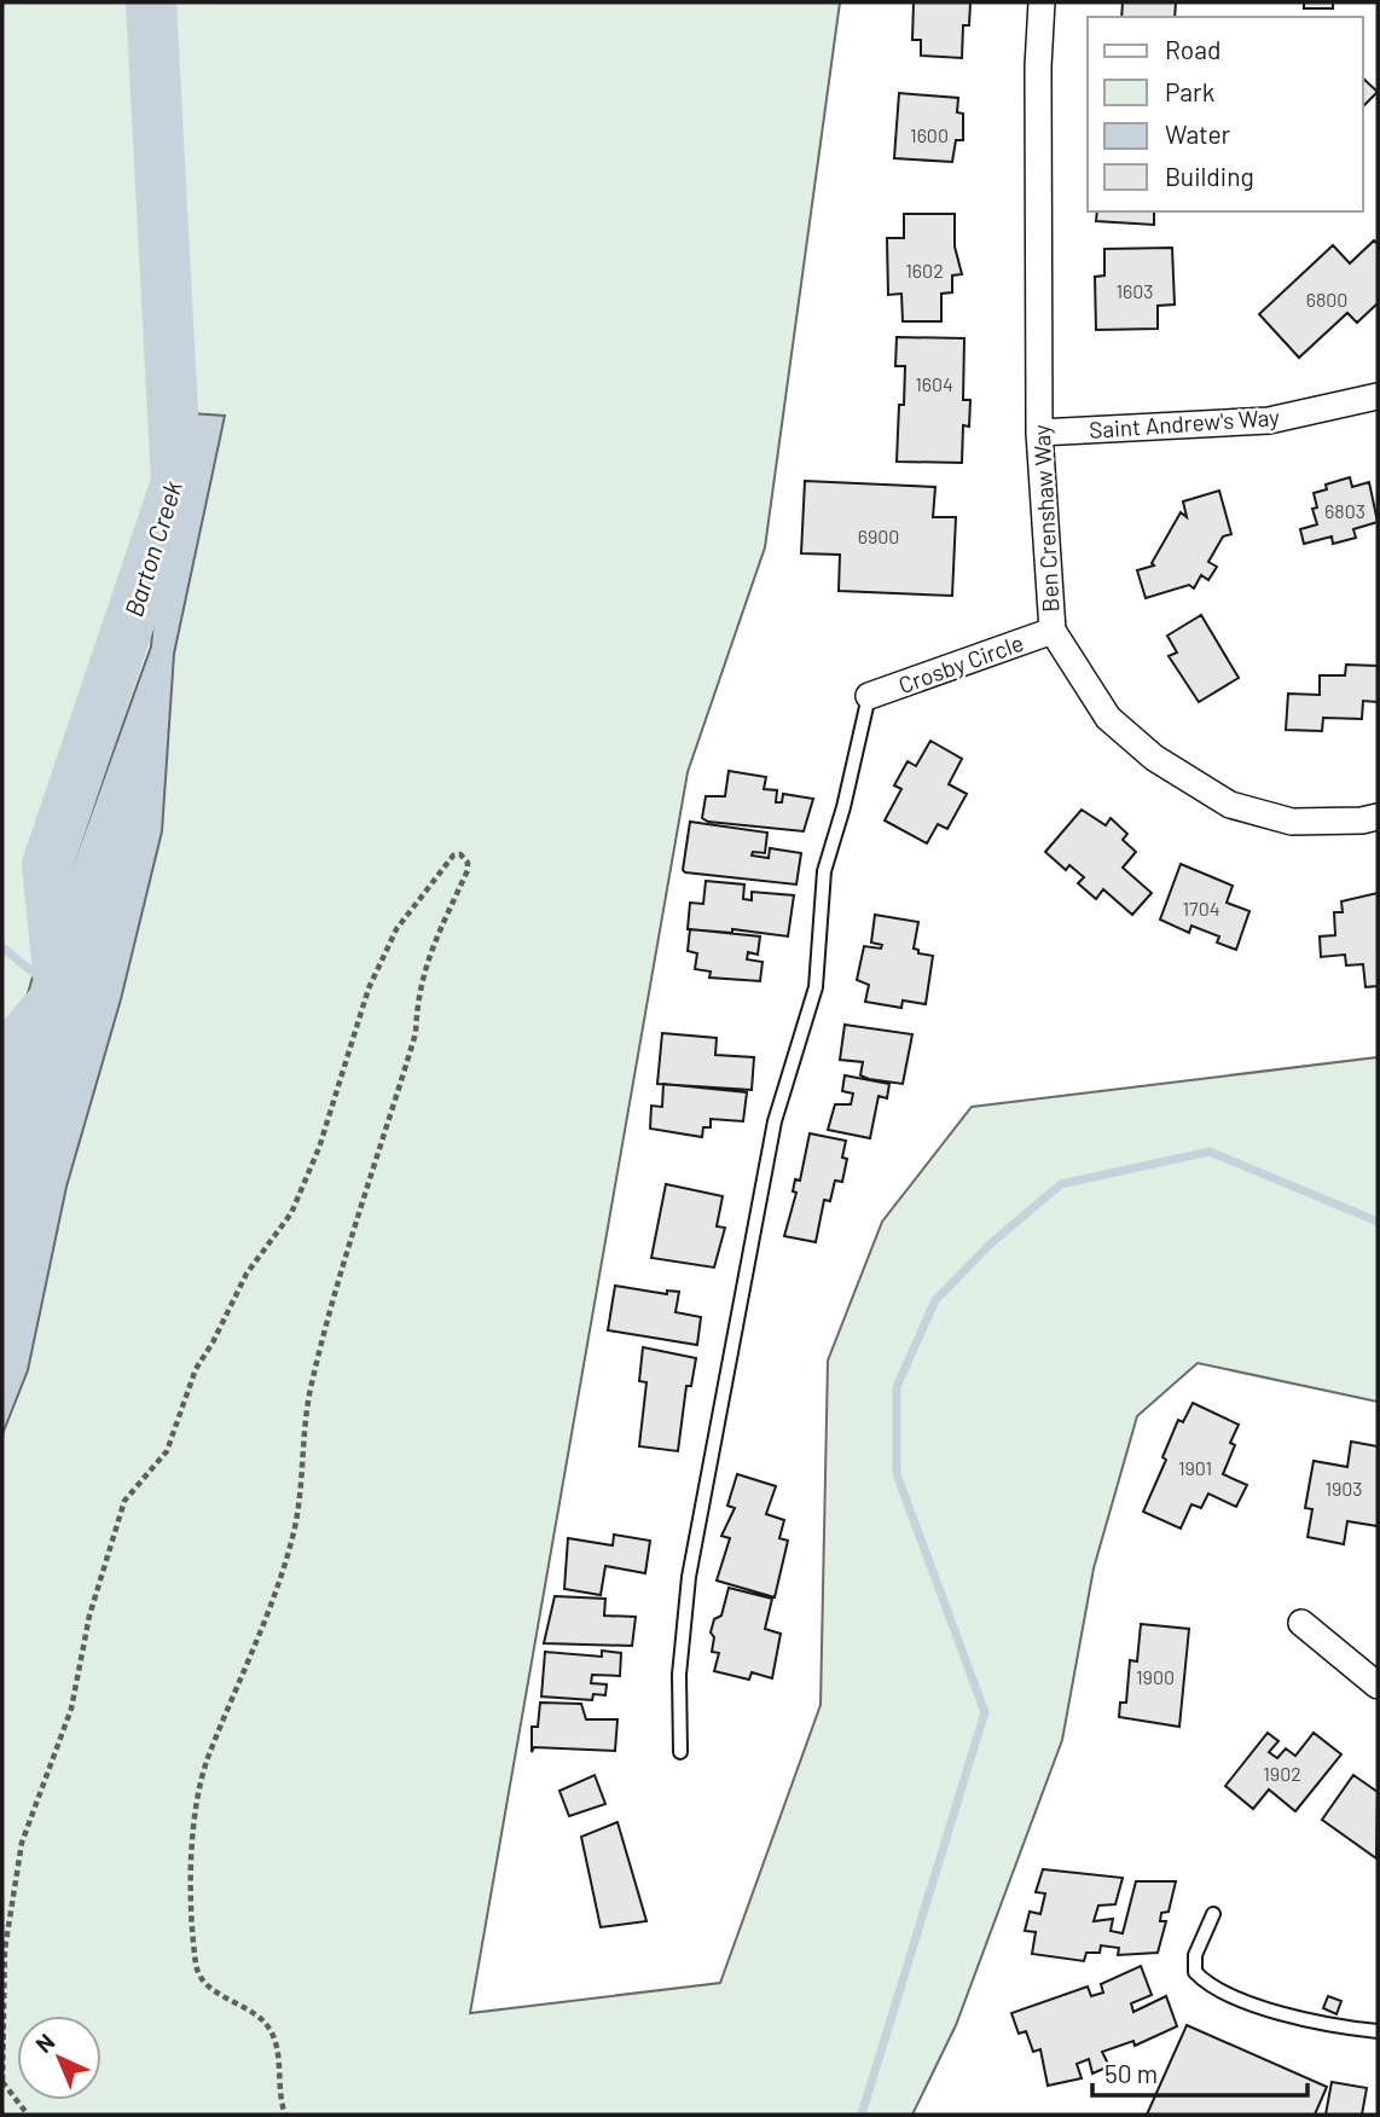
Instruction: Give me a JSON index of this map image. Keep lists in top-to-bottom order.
{
  "streets": {
    "street": ["Saint Andrew's Way", "Ben Crenshaw Way", "Crosby Circle"]
  },
  "crossings": [
    ["Saint Andrew's Way", "Ben Crenshaw Way"],
    ["Ben Crenshaw Way", "Crosby Circle"]
  ],
  "water": ["Barton Creek"],
  "house_numbers": [
    "1600",
    "1602",
    "1603",
    "6800",
    "1604",
    "6803",
    "6900",
    "1704",
    "1901",
    "1903",
    "1900",
    "1902"
  ],
  "legend": [
    "Road",
    "Park",
    "Water",
    "Building"
  ],
  "scale_bar": "50 m",
  "north": "top left"
}
